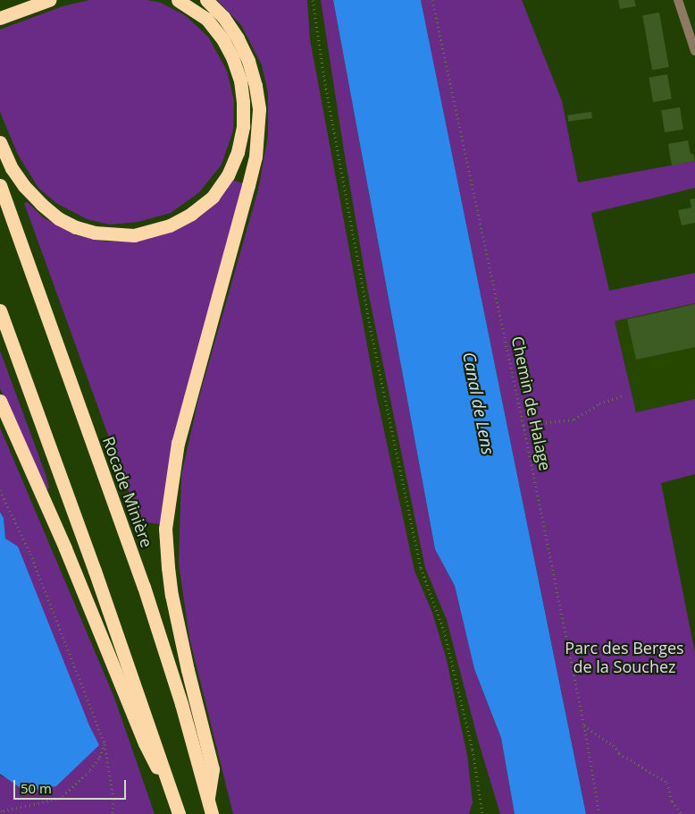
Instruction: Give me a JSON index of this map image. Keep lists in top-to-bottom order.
{
  "streets": {
    "highway": ["Rocade Minière"],
    "path": ["Chemin de Halage"]
  },
  "water": ["Canal de Lens"],
  "parks": ["Parc des Berges de la Souchez"],
  "scale_bar": "50 m"
}
